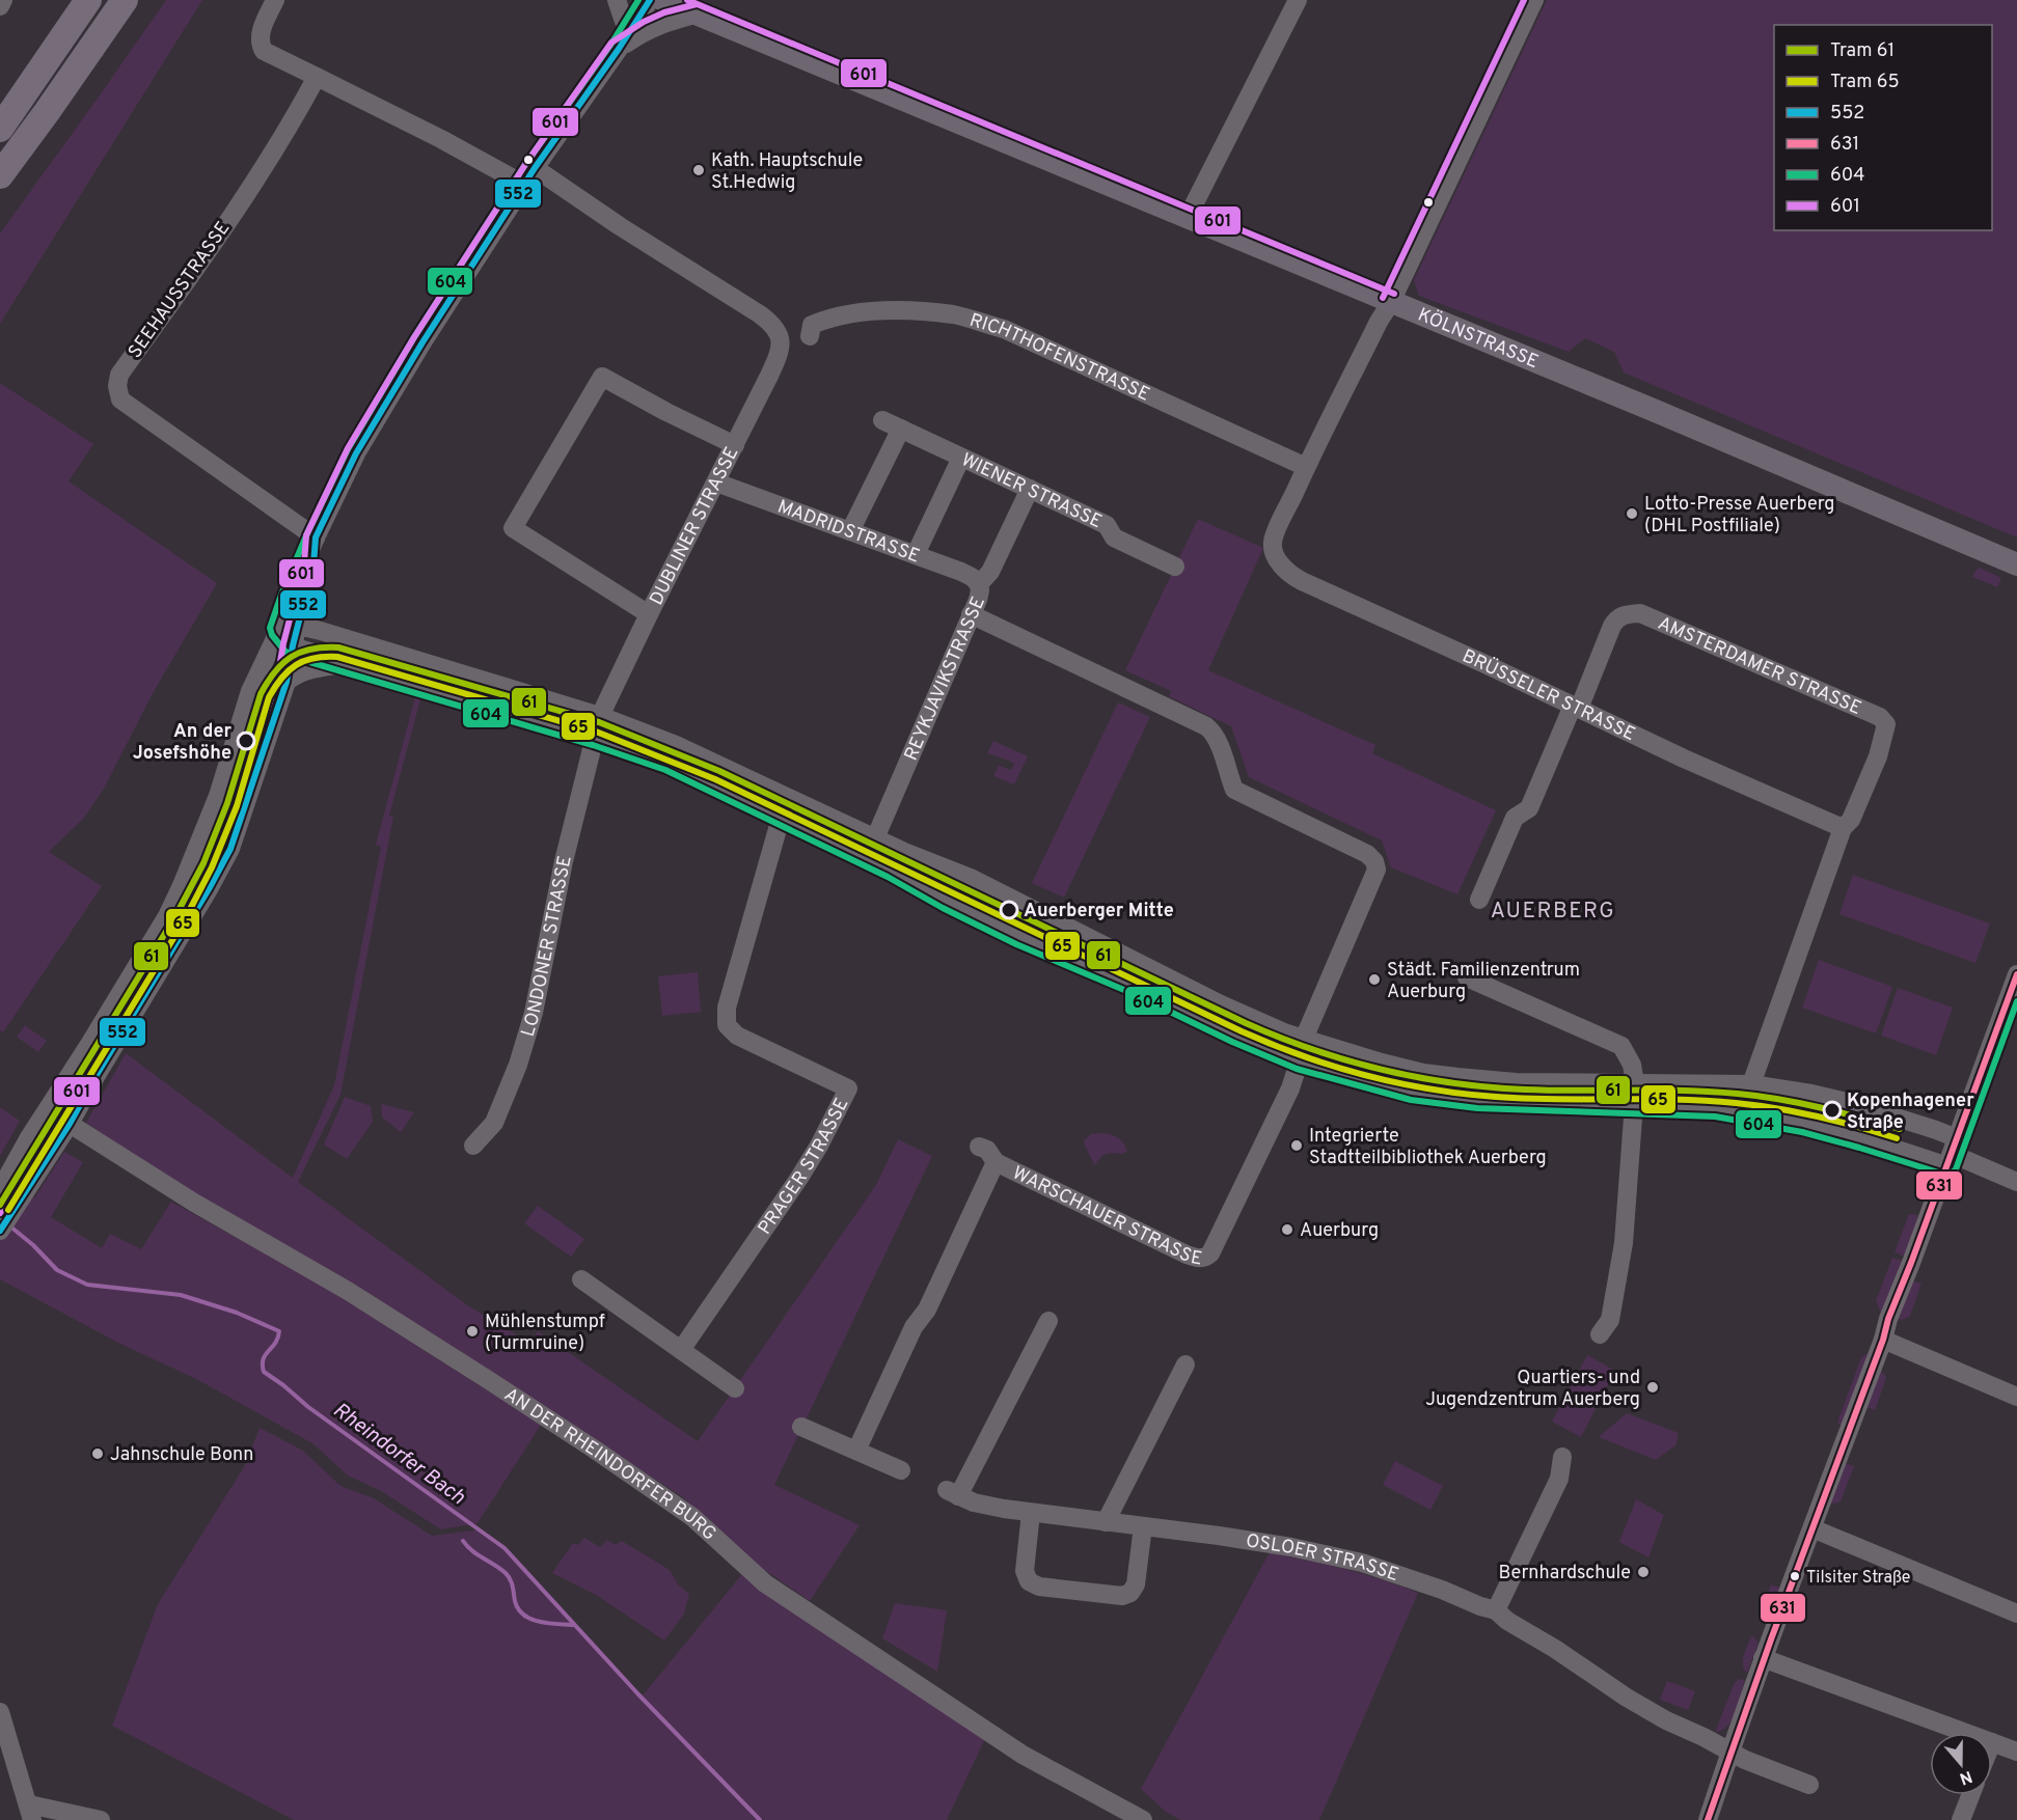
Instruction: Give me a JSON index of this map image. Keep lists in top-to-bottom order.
{
  "streets": {
    "main road": ["KÖLNSTRASSE"],
    "street": [
      "SEEHAUSSTRASSE",
      "RICHTHOFENSTRASSE",
      "WIENER STRASSE",
      "DUBLINER STRASSE",
      "MADRIDSTRASSE",
      "AMSTERDAMER STRASSE",
      "REYKJAVIKSTRASSE",
      "BRÜSSELER STRASSE",
      "LONDONER STRASSE",
      "PRAGER STRASSE",
      "WARSCHAUER STRASSE",
      "AN DER RHEINDORFER BURG",
      "OSLOER STRASSE"
    ]
  },
  "crossings": [
    ["KÖLNSTRASSE", "BRÜSSELER STRASSE"],
    ["RICHTHOFENSTRASSE", "BRÜSSELER STRASSE"],
    ["WIENER STRASSE", "REYKJAVIKSTRASSE"],
    ["DUBLINER STRASSE", "MADRIDSTRASSE"],
    ["DUBLINER STRASSE", "LONDONER STRASSE"],
    ["MADRIDSTRASSE", "REYKJAVIKSTRASSE"],
    ["AMSTERDAMER STRASSE", "BRÜSSELER STRASSE"],
    ["REYKJAVIKSTRASSE", "WARSCHAUER STRASSE"]
  ],
  "districts": ["AUERBERG"],
  "water": ["Rheindorfer Bach"],
  "places": [
    "Kath. Hauptschule St.Hedwig",
    "Lotto-Presse Auerberg (DHL Postfiliale)",
    "An der Josefshöhe",
    "Auerberger Mitte",
    "Städt. Familienzentrum Auerburg",
    "Kopenhagener Straße",
    "Integrierte Stadtteilbibliothek Auerberg",
    "Auerburg",
    "Mühlenstumpf (Turmruine)",
    "Quartiers- und Jugendzentrum Auerberg",
    "Jahnschule Bonn",
    "Bernhardschule",
    "Tilsiter Straße"
  ],
  "lines": [
    "transit line 552",
    "transit line 604",
    "transit line 601",
    "tram line 61",
    "tram line 65",
    "transit line 631"
  ],
  "legend": [
    "Tram 61",
    "Tram 65",
    "552",
    "631",
    "604",
    "601"
  ],
  "north": "bottom"
}
